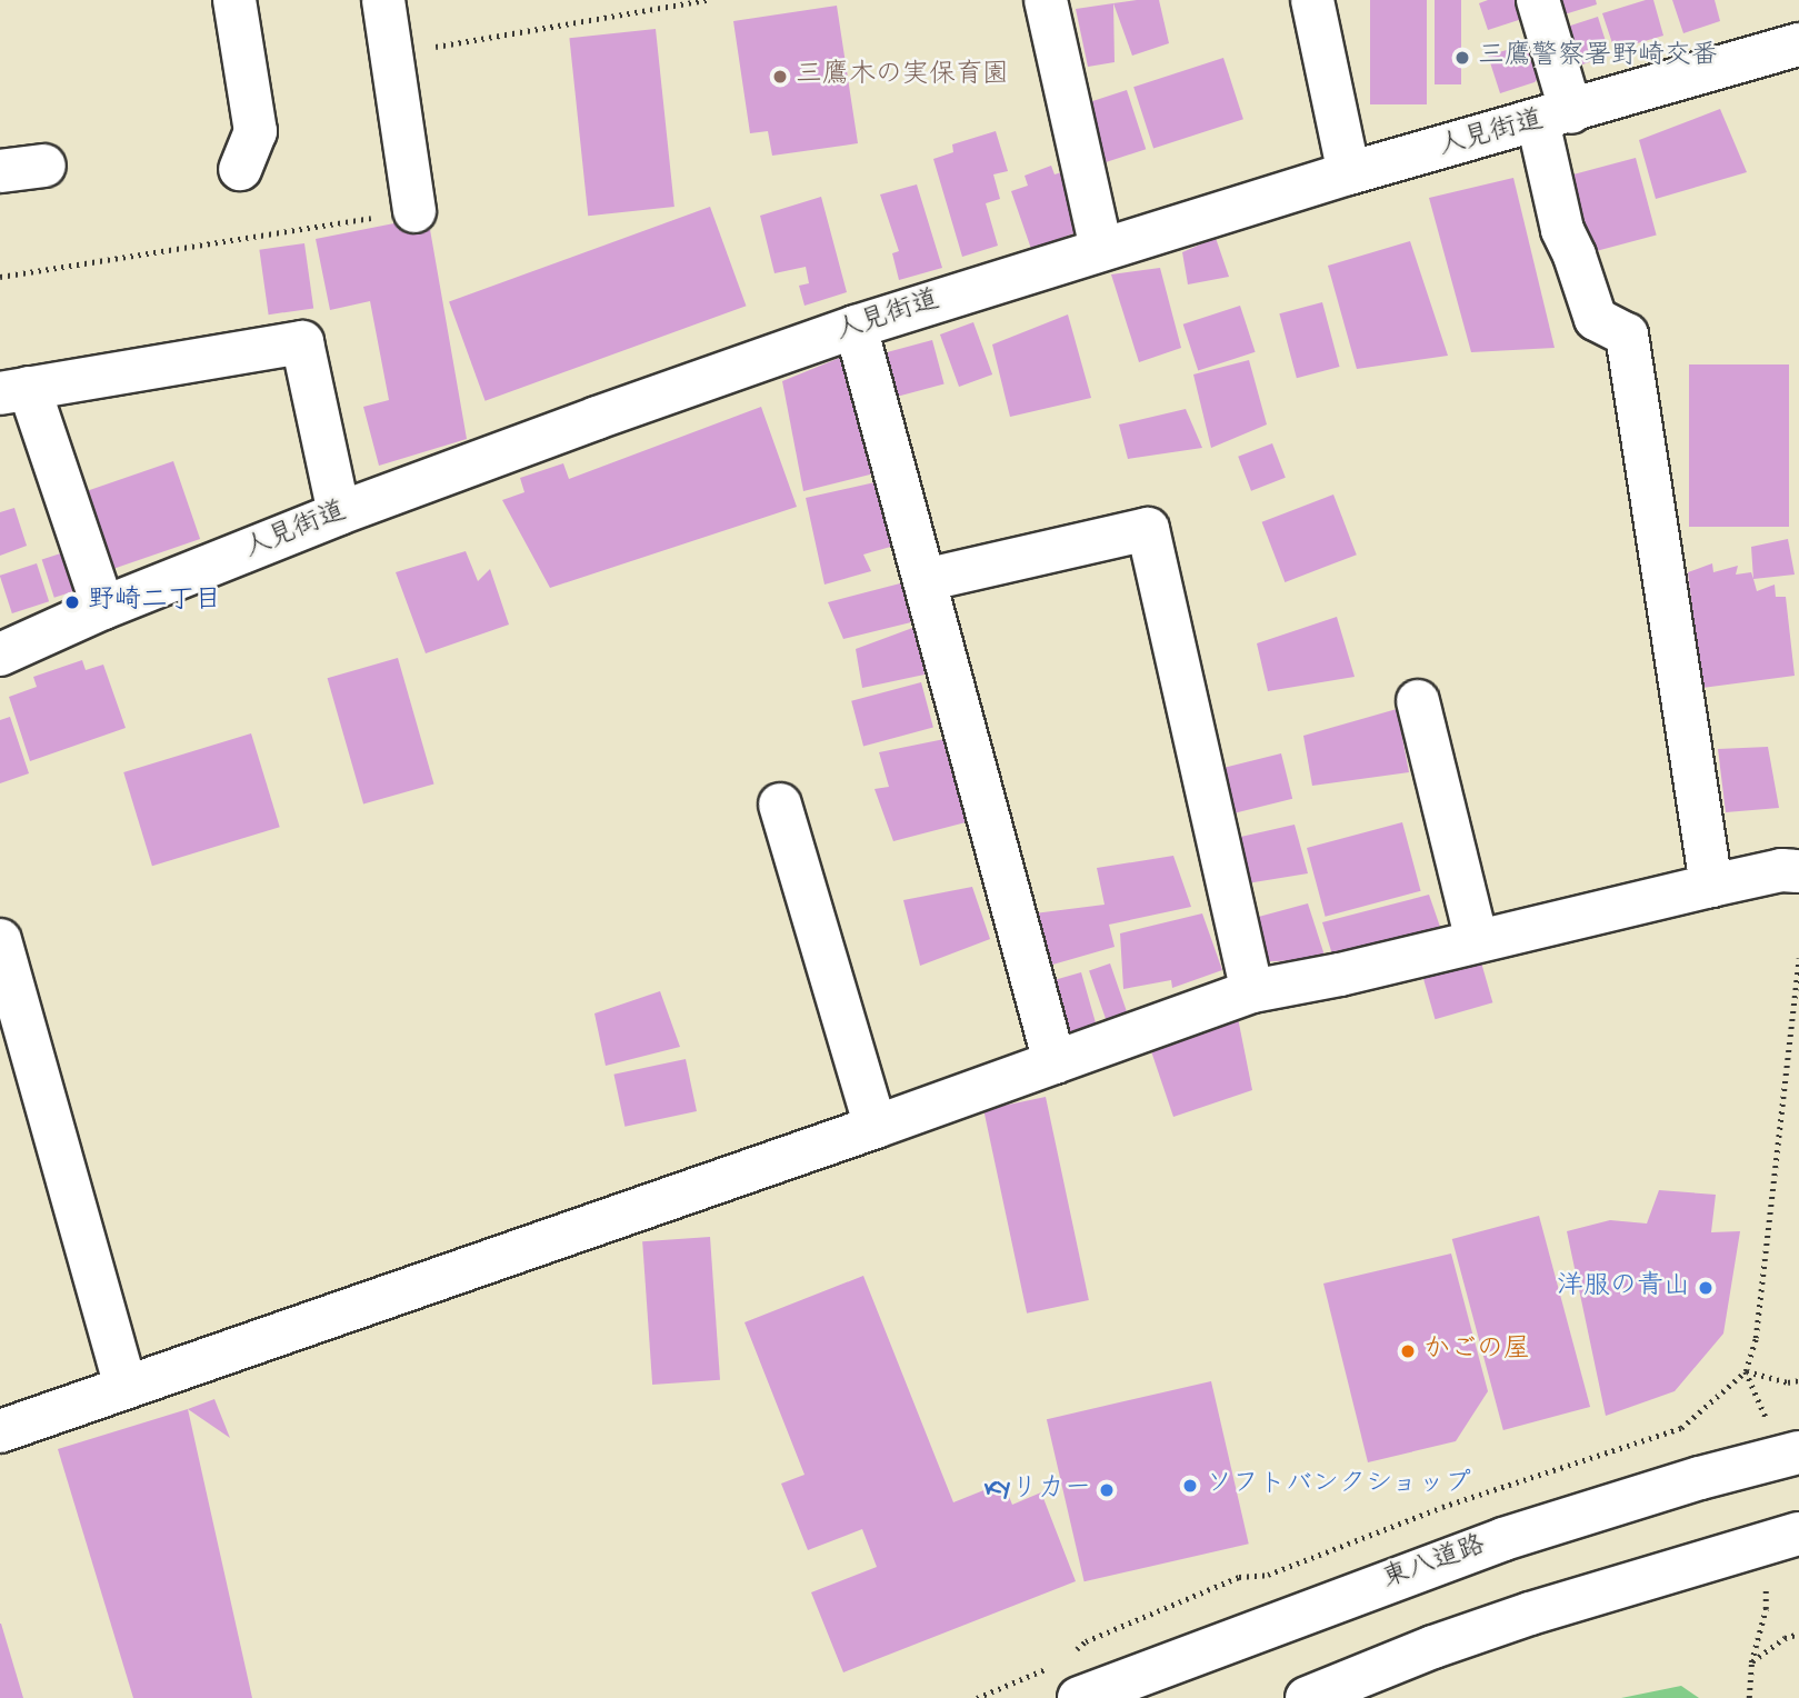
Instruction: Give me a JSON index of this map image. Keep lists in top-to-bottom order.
{
  "streets": {
    "main road": ["人見街道", "東八道路"]
  },
  "places": [
    "三鷹警察署野崎交番",
    "三鷹木の実保育園",
    "野崎二丁目",
    "洋服の青山",
    "かごの屋",
    "ソフトバンクショップ",
    "KYリカー"
  ]
}
